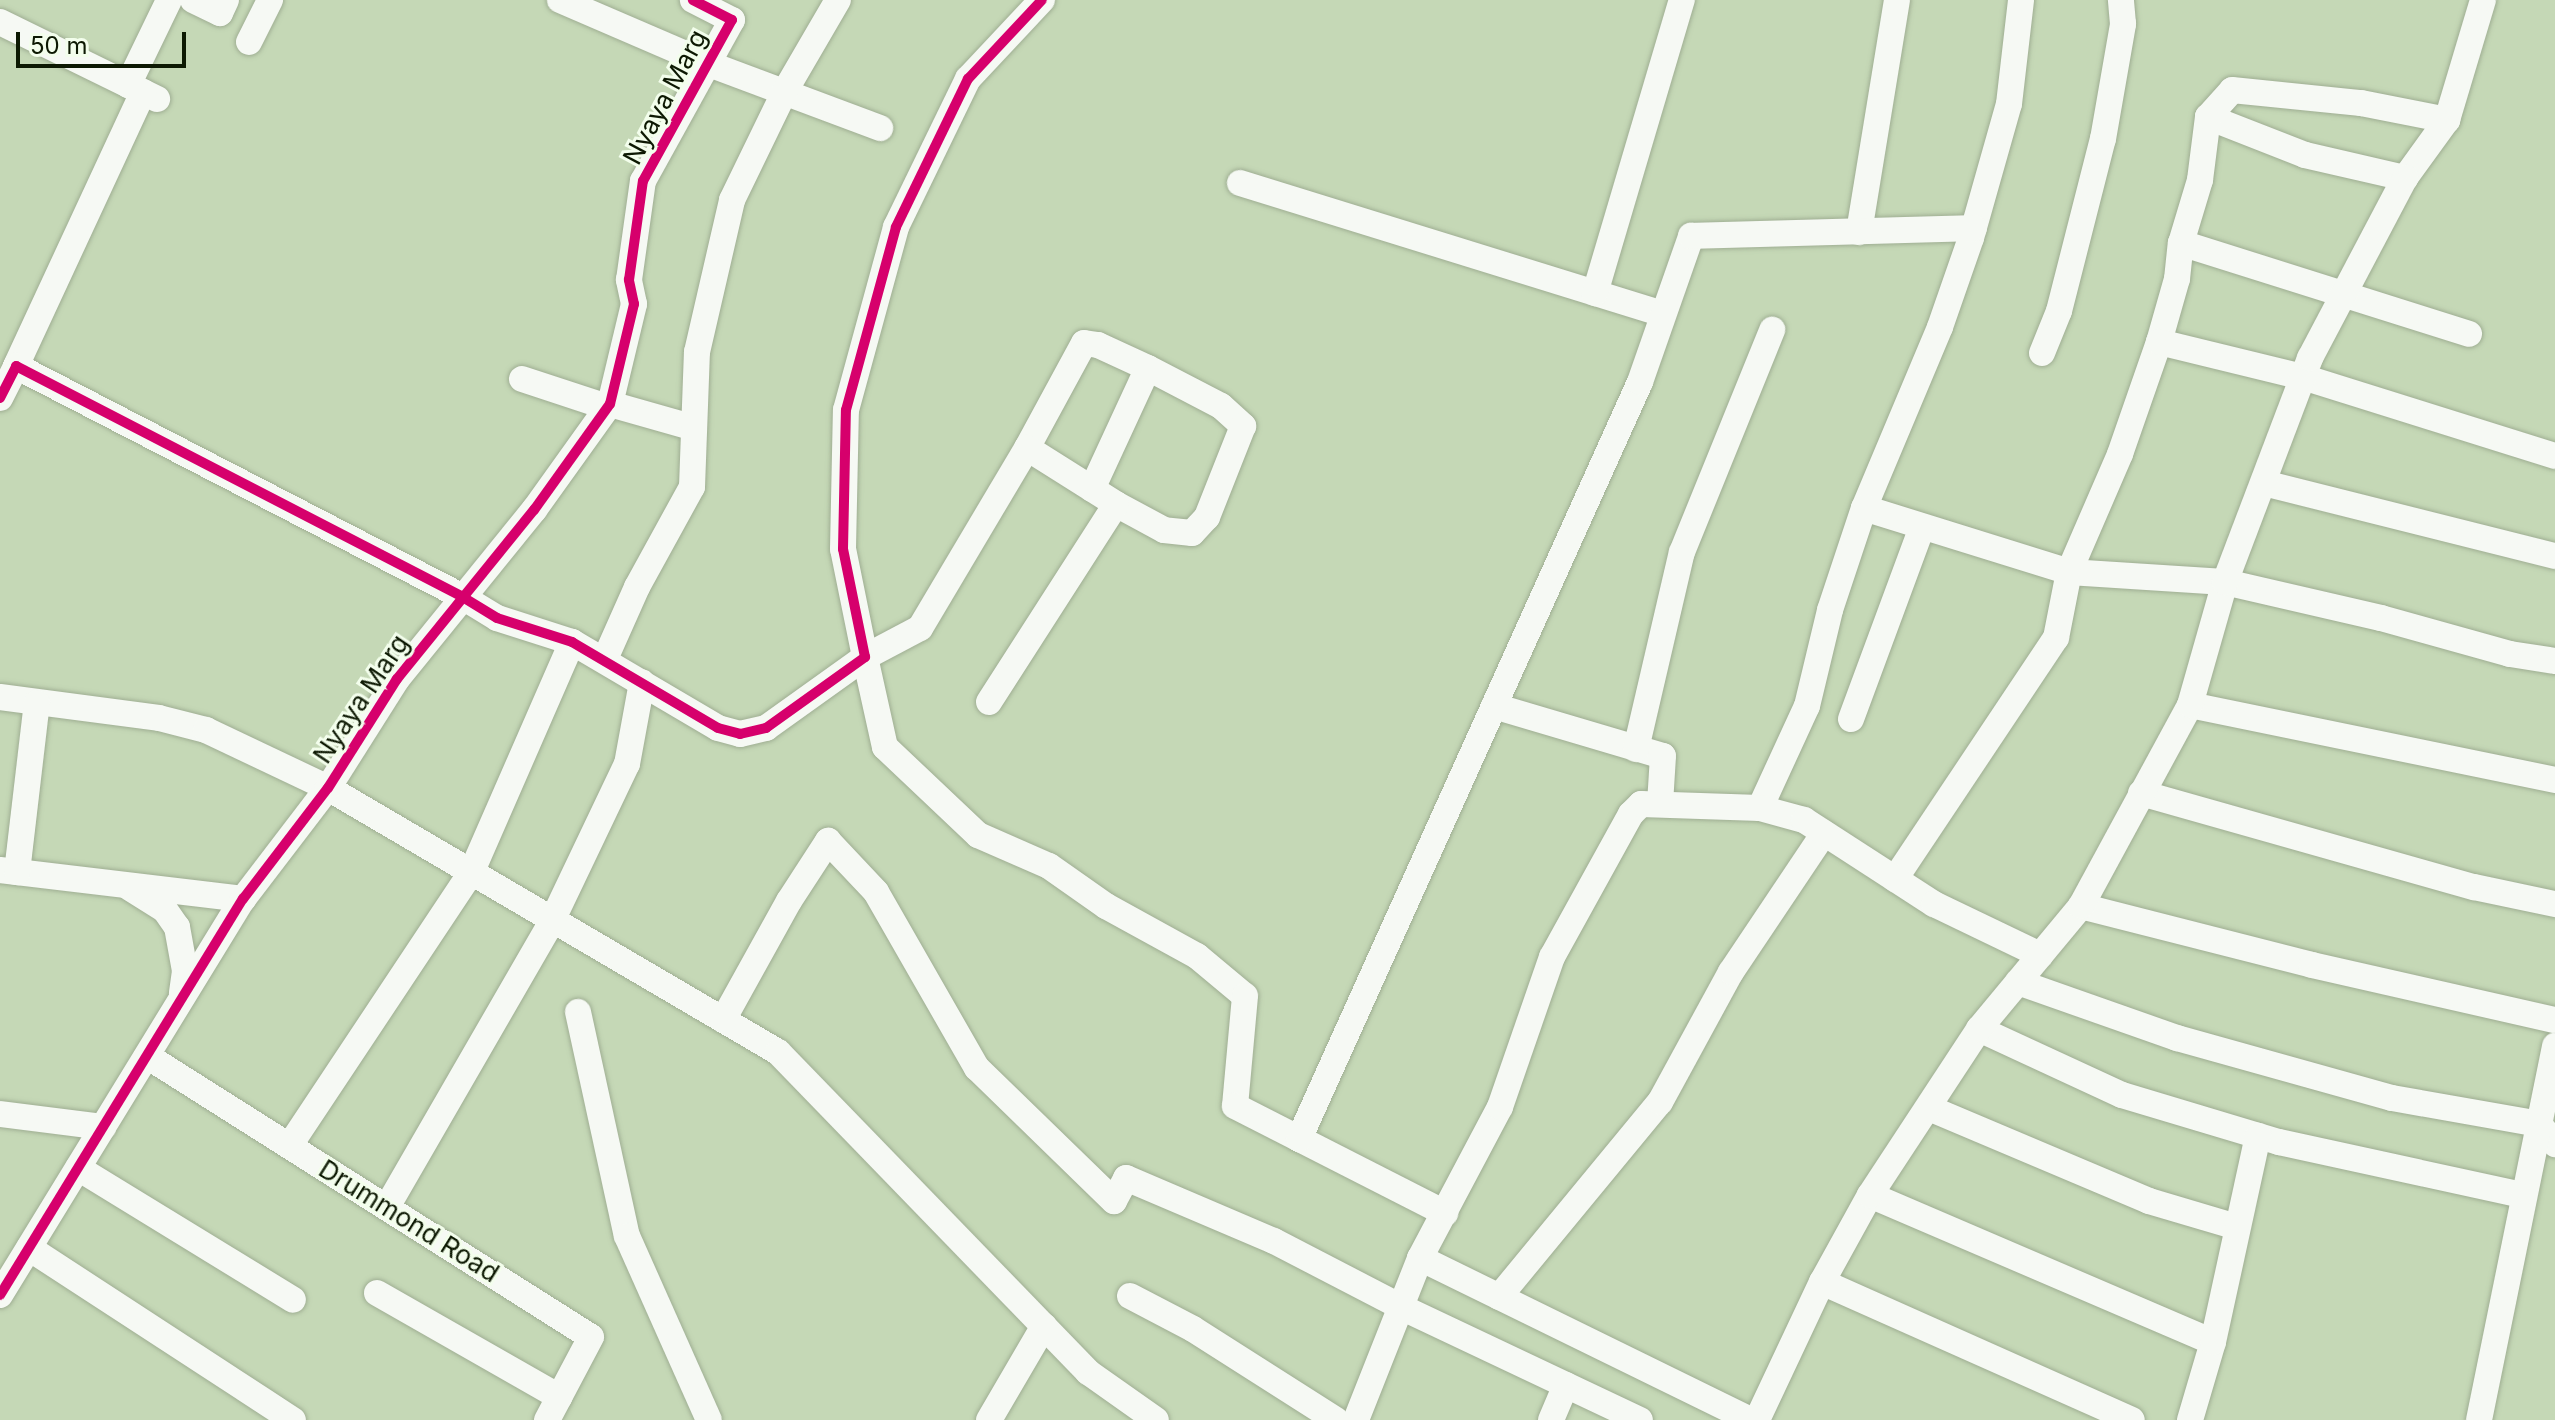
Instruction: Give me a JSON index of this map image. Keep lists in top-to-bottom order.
{
  "streets": {
    "street": ["Nyaya Marg", "Drummond Road"]
  },
  "crossings": [
    ["Nyaya Marg", "Drummond Road"]
  ],
  "scale_bar": "50 m"
}
